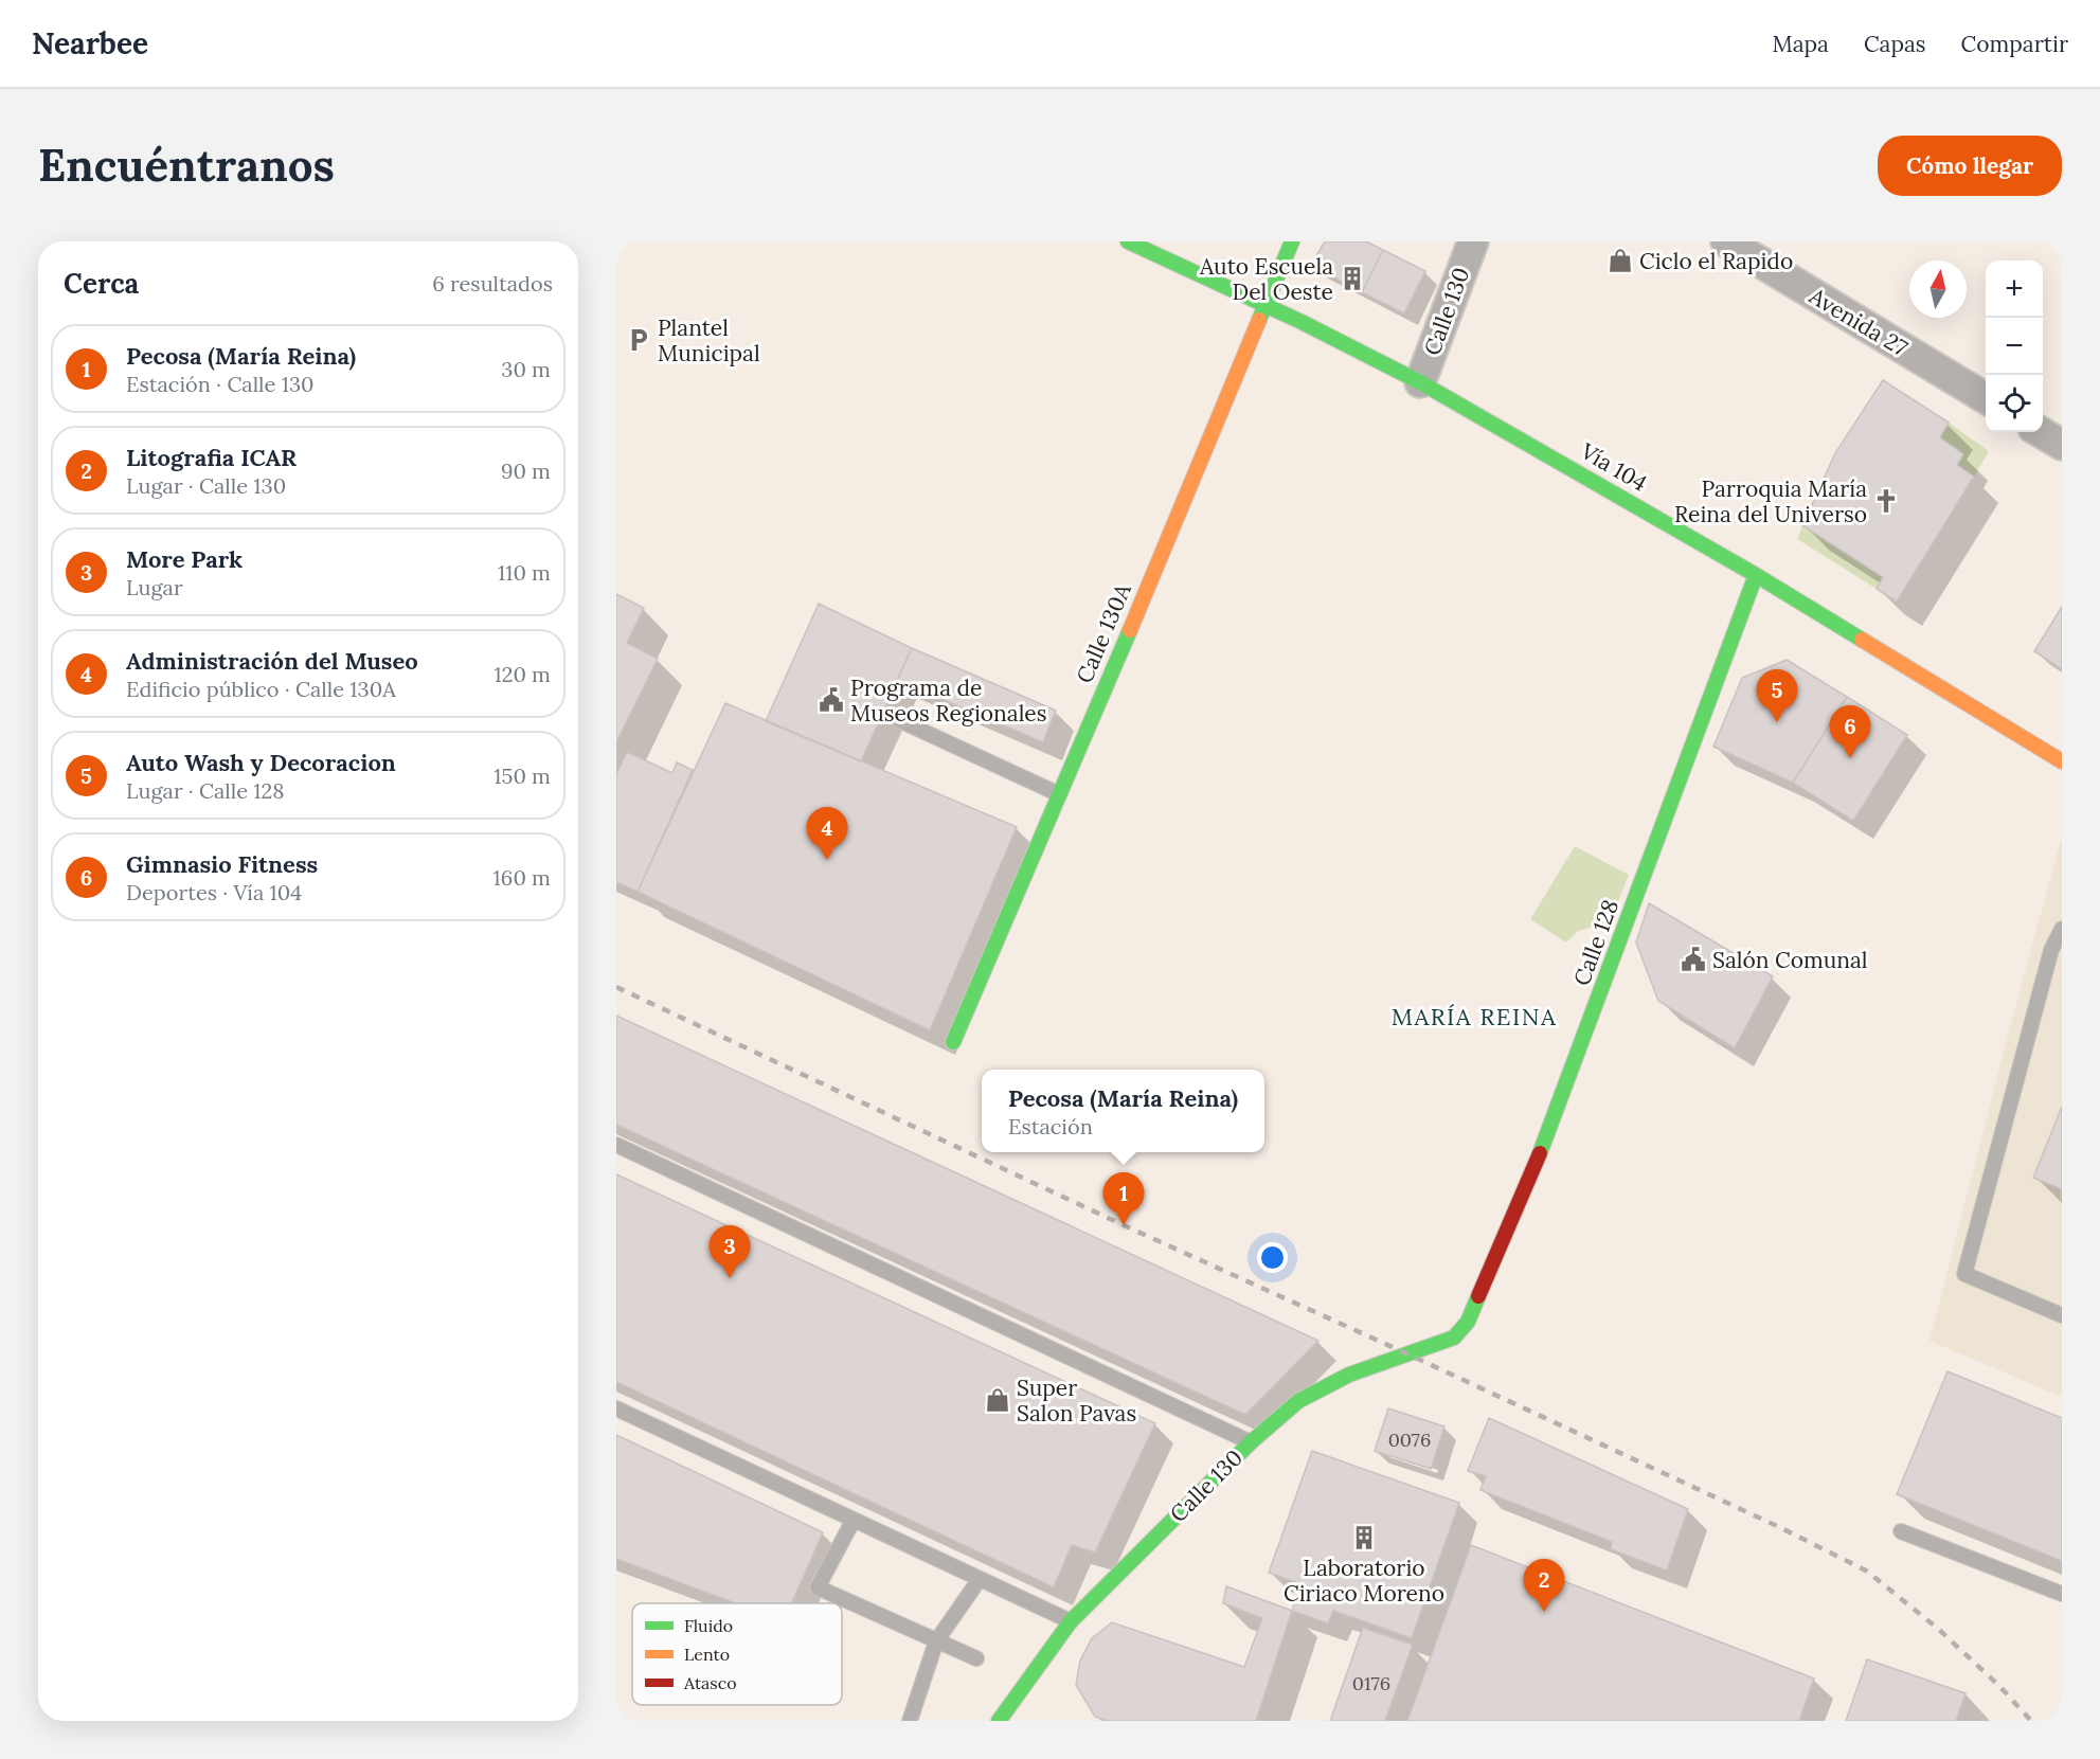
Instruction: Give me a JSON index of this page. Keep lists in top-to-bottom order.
{
  "streets": {
    "street": [
      "Calle 130",
      "Avenida 27",
      "Vía 104",
      "Calle 130A",
      "Calle 128"
    ]
  },
  "crossings": [
    ["Calle 130", "Vía 104"],
    ["Calle 130", "Calle 128"],
    ["Vía 104", "Calle 130A"],
    ["Vía 104", "Calle 128"]
  ],
  "districts": ["MARÍA REINA"],
  "places": {
    "shop": ["Ciclo el Rapido", "Super Salon Pavas"],
    "building": ["Auto Escuela Del Oeste", "Laboratorio Ciriaco Moreno"],
    "parking": ["Plantel Municipal"],
    "church": ["Parroquia María Reina del Universo"],
    "public building": ["Programa de Museos Regionales", "Salón Comunal"]
  },
  "house_numbers": ["0076", "0176"],
  "legend": ["Fluido", "Lento", "Atasco"],
  "north": "top",
  "page": {
    "header": "Nearbee",
    "nav": ["Mapa", "Capas", "Compartir"],
    "buttons": "Cómo llegar",
    "title": "Encuéntranos",
    "heading": ["Cerca", "6 resultados"],
    "map_buttons": ["+", "−"],
    "list": [
      {
        "mark": "1",
        "name": "Pecosa (María Reina)",
        "note": "Estación · Calle 130",
        "value": "30 m"
      },
      {
        "mark": "2",
        "name": "Litografia ICAR",
        "note": "Lugar · Calle 130",
        "value": "90 m"
      },
      {
        "mark": "3",
        "name": "More Park",
        "note": "Lugar",
        "value": "110 m"
      },
      {
        "mark": "4",
        "name": "Administración del Museo",
        "note": "Edificio público · Calle 130A",
        "value": "120 m"
      },
      {
        "mark": "5",
        "name": "Auto Wash y Decoracion",
        "note": "Lugar · Calle 128",
        "value": "150 m"
      },
      {
        "mark": "6",
        "name": "Gimnasio Fitness",
        "note": "Deportes · Vía 104",
        "value": "160 m"
      }
    ],
    "pins": [
      "5",
      "6",
      "4",
      "1",
      "3",
      "2"
    ],
    "popup": ["Pecosa (María Reina)", "Estación"]
  }
}
